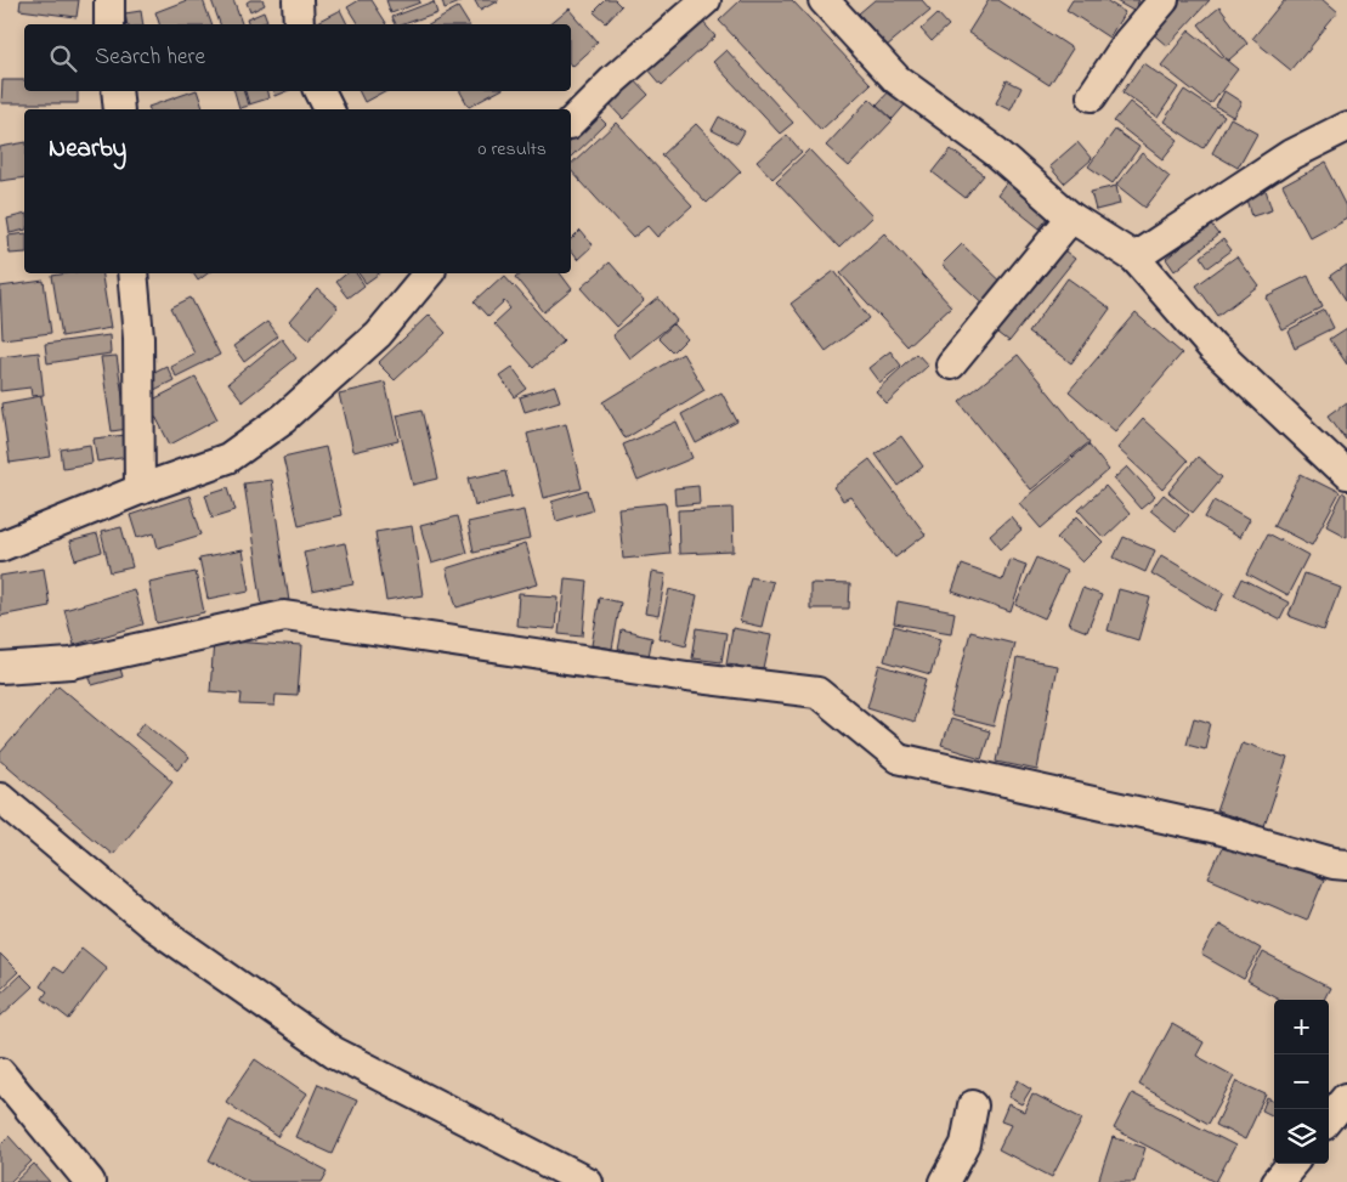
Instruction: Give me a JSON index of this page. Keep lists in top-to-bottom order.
{
  "page": {
    "search": "Search here",
    "heading": ["Nearby", "0 results"],
    "map_buttons": ["+", "−"]
  }
}
